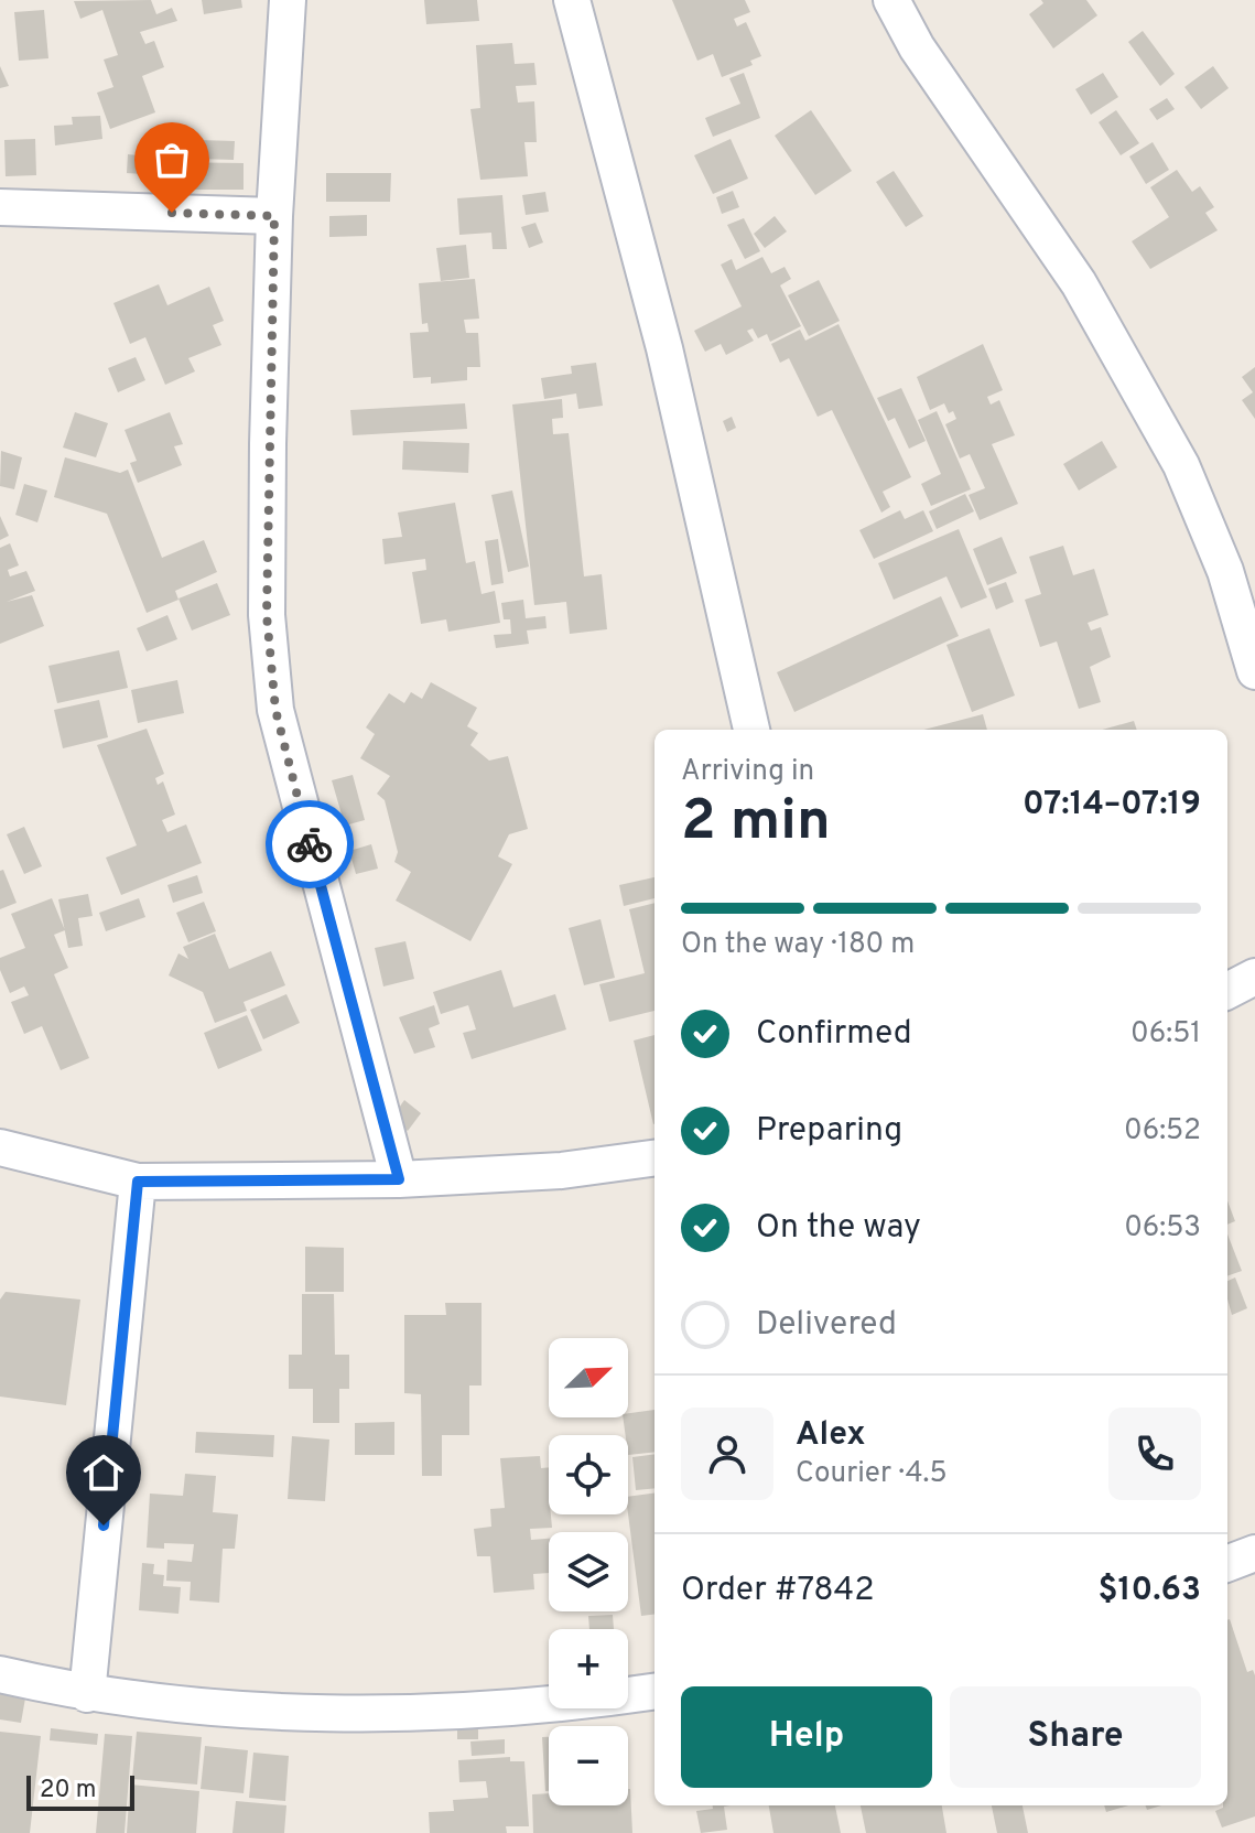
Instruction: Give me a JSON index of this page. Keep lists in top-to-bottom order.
{
  "scale_bar": "20 m",
  "north": "top right",
  "page": {
    "heading": ["2 min", "Arriving in", "07:14–07:19"],
    "panel": [
      "Alex",
      "Courier · 4.5",
      "Order #7842",
      "$10.63"
    ],
    "bar": "On the way · 180 m",
    "list": [
      ["Confirmed", "06:51"],
      ["Preparing", "06:52"],
      ["On the way", "06:53"],
      "Delivered"
    ],
    "map_buttons": ["+", "−"],
    "buttons": ["Help", "Share"],
    "scale": "20 m"
  }
}
